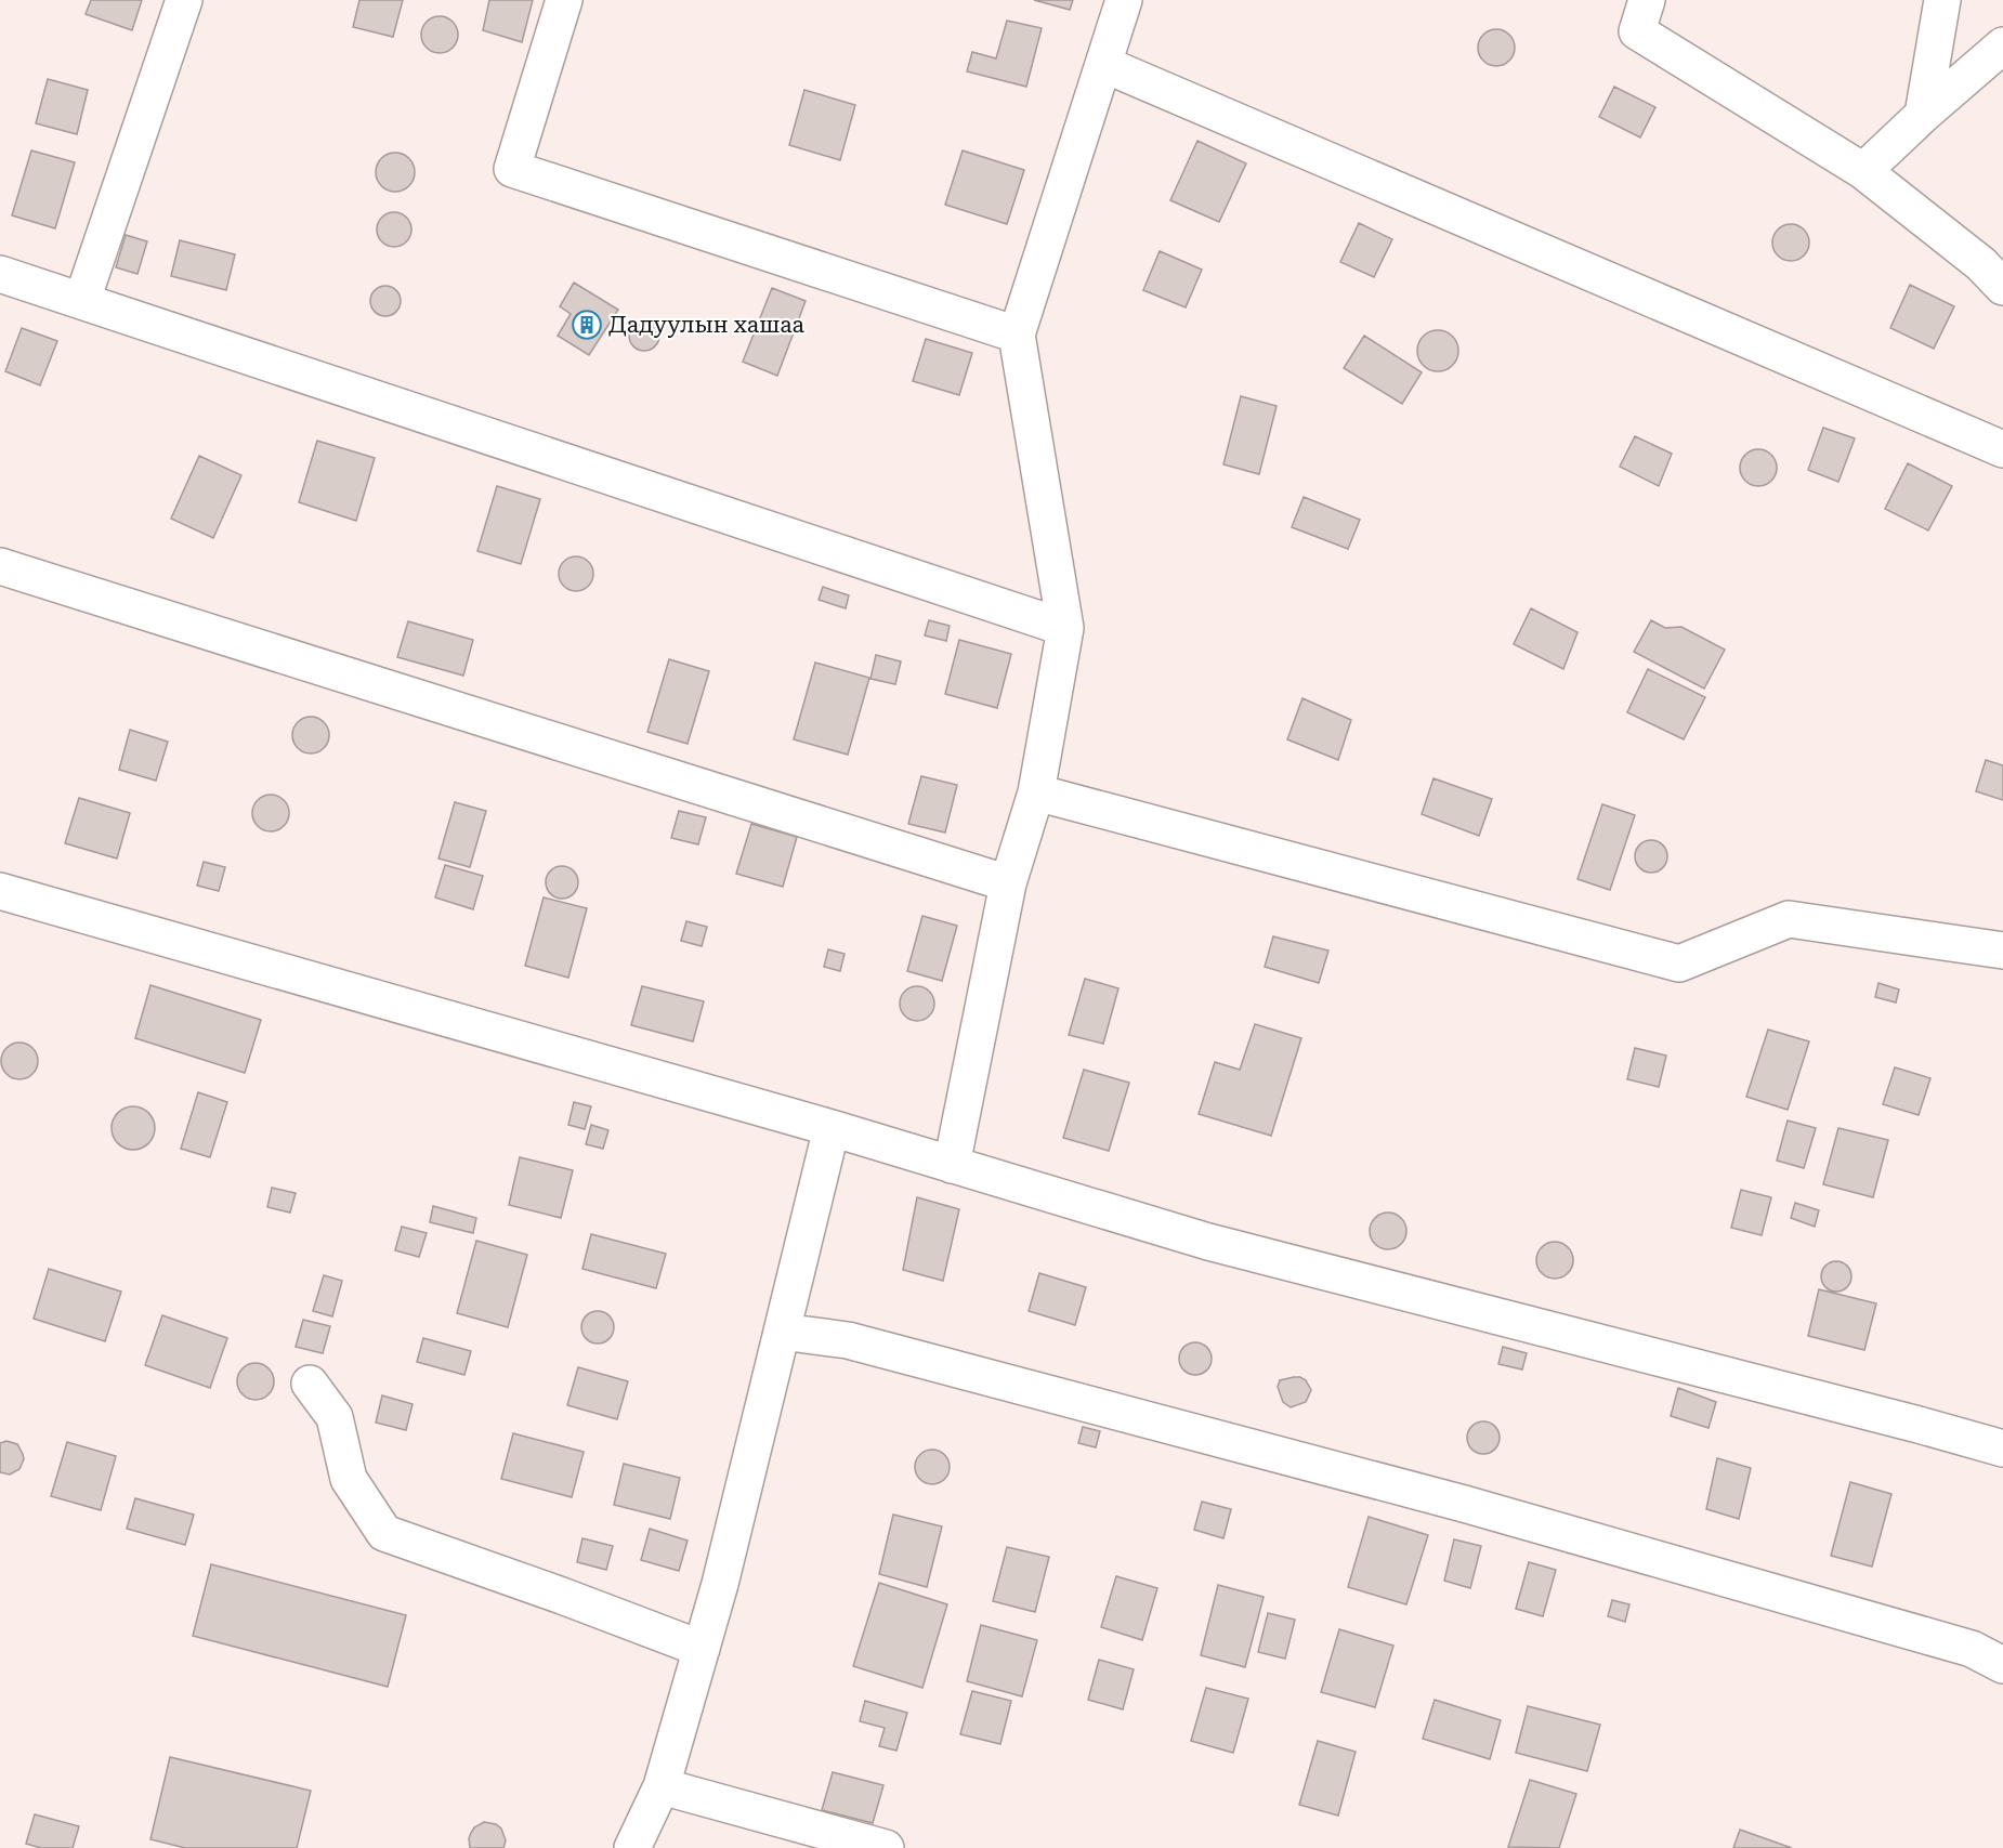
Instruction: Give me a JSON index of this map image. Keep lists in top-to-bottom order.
{
  "places": {
    "building": ["Дадуулын хашаа"]
  }
}
